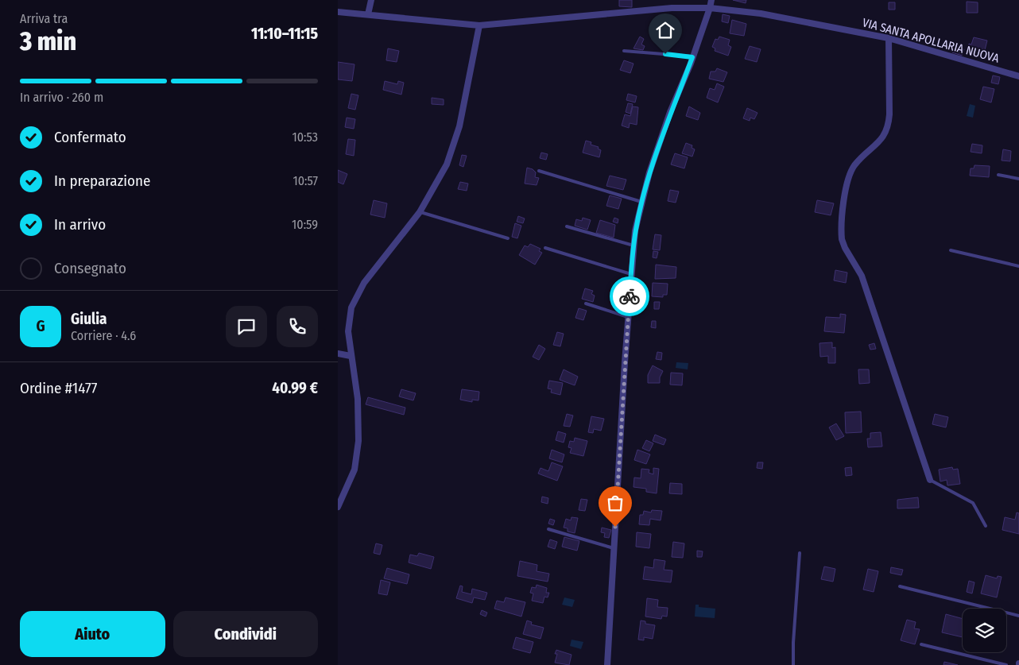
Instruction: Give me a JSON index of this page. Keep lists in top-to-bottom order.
{
  "streets": {
    "street": ["VIA SANTA APOLLARIA NUOVA"]
  },
  "page": {
    "heading": ["3 min", "Arriva tra", "11:10–11:15"],
    "panel": [
      "Giulia",
      "Corriere · 4.6",
      "Ordine #1477",
      "40.99 €"
    ],
    "bar": "In arrivo · 260 m",
    "list": [
      ["Confermato", "10:53"],
      ["In preparazione", "10:57"],
      ["In arrivo", "10:59"],
      "Consegnato"
    ],
    "round": "G",
    "buttons": ["Aiuto", "Condividi"]
  }
}
